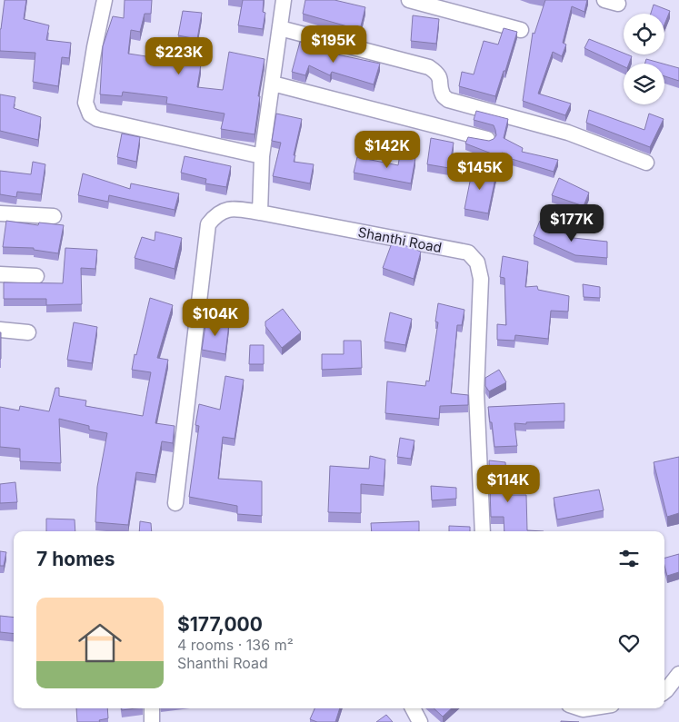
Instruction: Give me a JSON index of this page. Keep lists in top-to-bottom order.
{
  "streets": {
    "street": ["Shanthi Road"]
  },
  "page": {
    "price": [
      "$195K",
      "$223K",
      "$142K",
      "$145K",
      "$177K",
      "$104K",
      "$114K"
    ],
    "heading": "7 homes",
    "list": [
      {
        "name": "$177,000",
        "note": "4 rooms · 136 m² · Shanthi Road"
      }
    ]
  }
}
